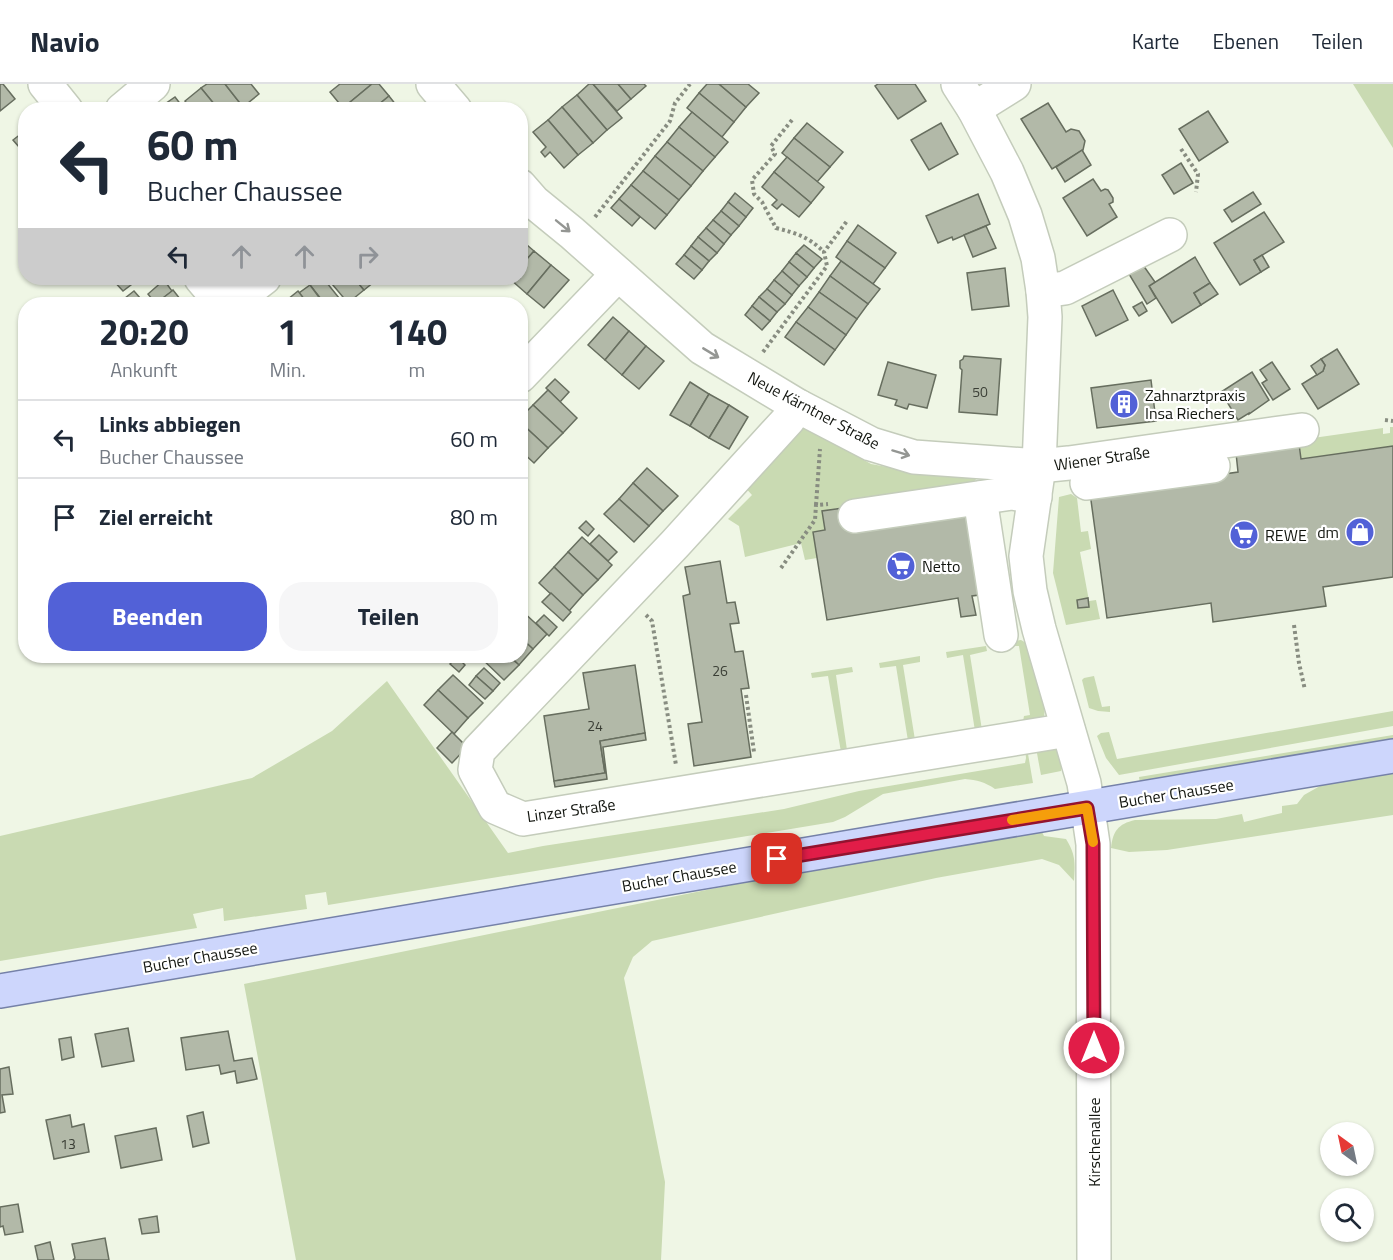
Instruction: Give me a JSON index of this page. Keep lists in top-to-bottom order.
{
  "streets": {
    "main road": ["Bucher Chaussee"],
    "street": [
      "Neue Kärntner Straße",
      "Wiener Straße",
      "Linzer Straße",
      "Kirschenallee"
    ]
  },
  "crossings": [
    ["Neue Kärntner Straße", "Wiener Straße"],
    ["Neue Kärntner Straße", "Linzer Straße"],
    ["Bucher Chaussee", "Kirschenallee"]
  ],
  "one_way": ["Neue Kärntner Straße"],
  "places": {
    "building": ["Zahnarztpraxis Insa Riechers"],
    "shop": ["dm"],
    "supermarket": ["REWE", "Netto"]
  },
  "house_numbers": [
    "50",
    "26",
    "24",
    "13"
  ],
  "north": "top left",
  "page": {
    "header": "Navio",
    "nav": ["Karte", "Ebenen", "Teilen"],
    "turn": ["60 m", "Bucher Chaussee"],
    "eta": [
      "20:20",
      "Ankunft",
      "1",
      "Min.",
      "140",
      "m"
    ],
    "list": [
      {
        "name": "Links abbiegen",
        "note": "Bucher Chaussee",
        "value": "60 m"
      },
      {
        "name": "Ziel erreicht",
        "value": "80 m"
      }
    ],
    "buttons": ["Beenden", "Teilen"]
  }
}
